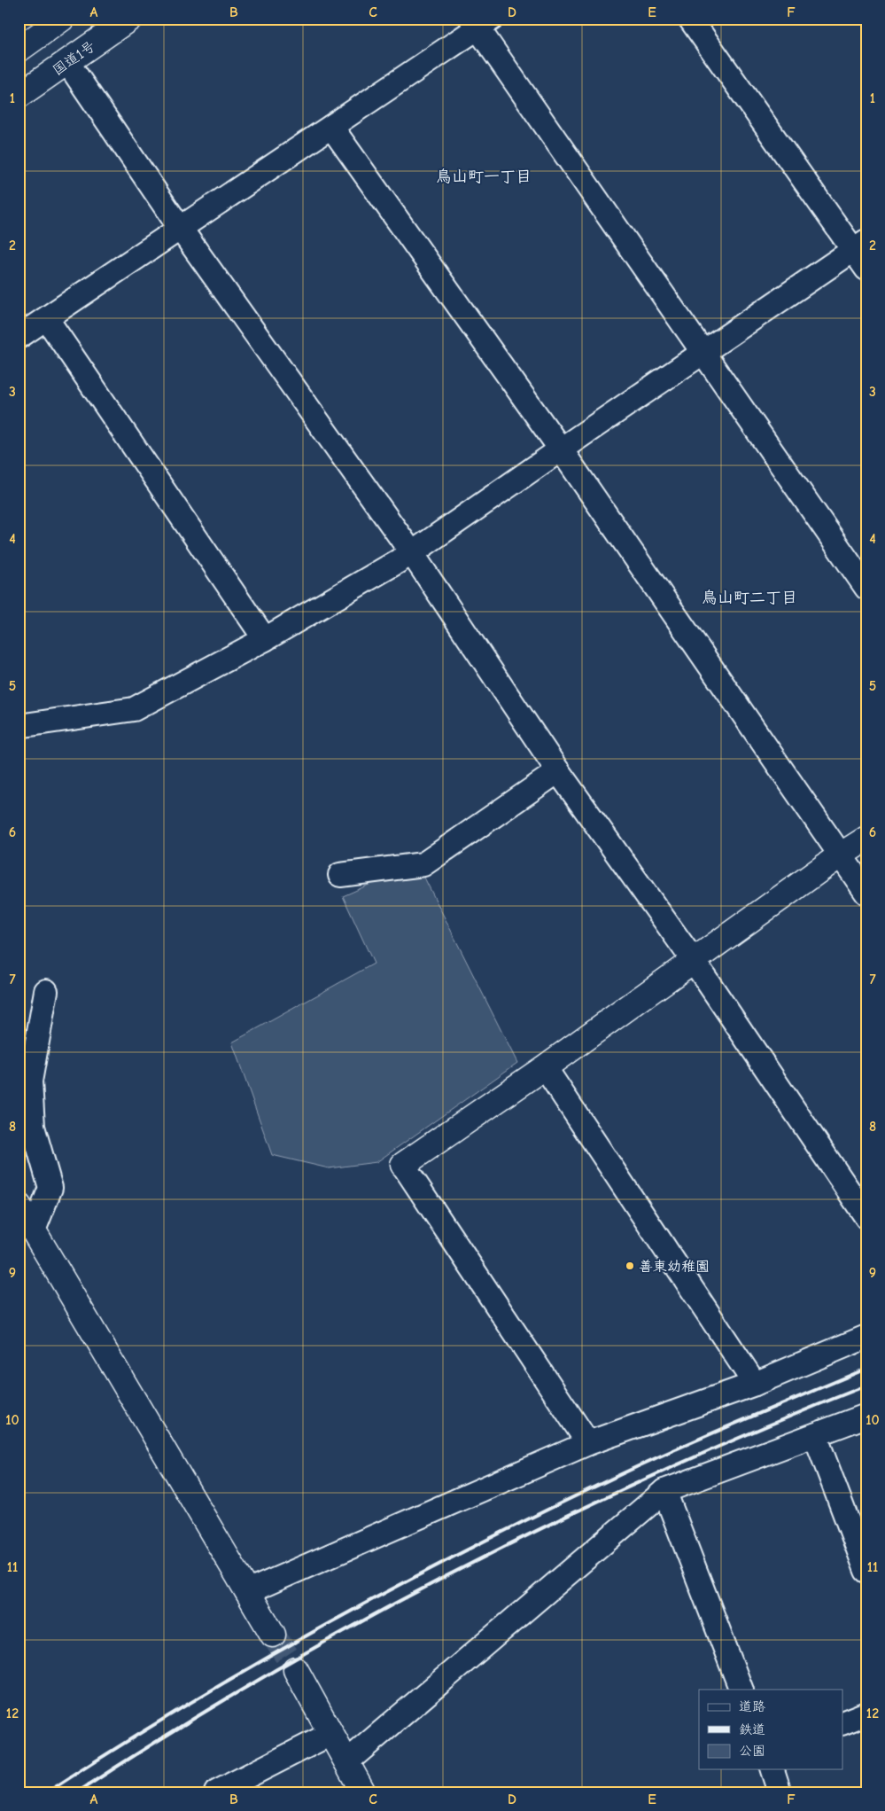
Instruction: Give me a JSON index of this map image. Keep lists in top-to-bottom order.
{
  "streets": {
    "main road": ["国道1号"]
  },
  "districts": ["鳥山町一丁目", "鳥山町二丁目"],
  "places": ["善東幼稚園"],
  "legend": ["道路", "鉄道", "公園"],
  "grid": {
    "columns": [
      "A",
      "B",
      "C",
      "D",
      "E",
      "F"
    ],
    "rows": [
      "1",
      "2",
      "3",
      "4",
      "5",
      "6",
      "7",
      "8",
      "9",
      "10",
      "11",
      "12"
    ]
  }
}
